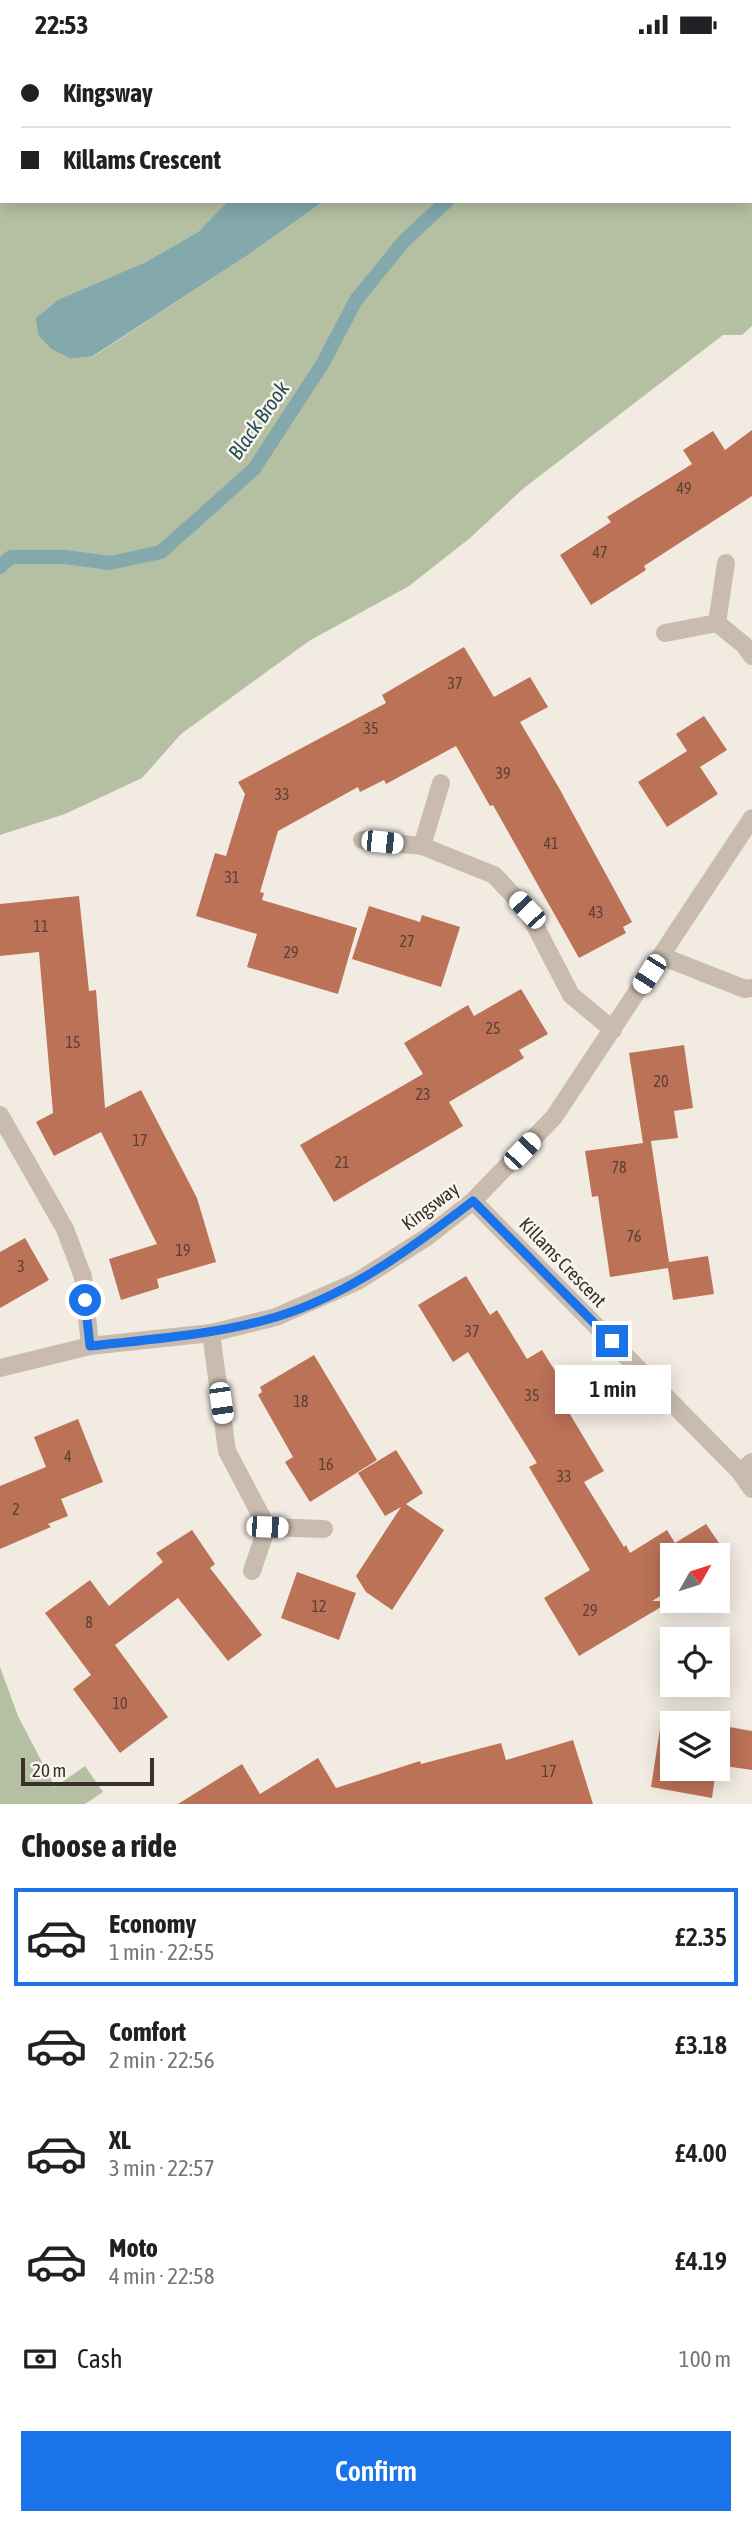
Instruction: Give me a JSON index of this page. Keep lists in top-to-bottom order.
{
  "streets": {
    "street": ["Kingsway", "Killams Crescent"]
  },
  "crossings": [
    ["Kingsway", "Killams Crescent"]
  ],
  "water": ["Black Brook"],
  "house_numbers": [
    "49",
    "47",
    "37",
    "35",
    "39",
    "33",
    "41",
    "31",
    "43",
    "11",
    "27",
    "29",
    "25",
    "15",
    "20",
    "23",
    "17",
    "21",
    "78",
    "76",
    "19",
    "3",
    "37",
    "35",
    "18",
    "4",
    "16",
    "33",
    "2",
    "12",
    "29",
    "8",
    "10",
    "17"
  ],
  "scale_bar": "20 m",
  "north": "top right",
  "page": {
    "status": "22:53",
    "banner": ["Kingsway", "Killams Crescent"],
    "bubble": "1 min",
    "scale": "20 m",
    "heading": "Choose a ride",
    "list": [
      {
        "name": "Economy",
        "note": "1 min · 22:55",
        "value": "£2.35"
      },
      {
        "name": "Comfort",
        "note": "2 min · 22:56",
        "value": "£3.18"
      },
      {
        "name": "XL",
        "note": "3 min · 22:57",
        "value": "£4.00"
      },
      {
        "name": "Moto",
        "note": "4 min · 22:58",
        "value": "£4.19"
      }
    ],
    "pay": ["Cash", "100 m"],
    "buttons": "Confirm"
  }
}
